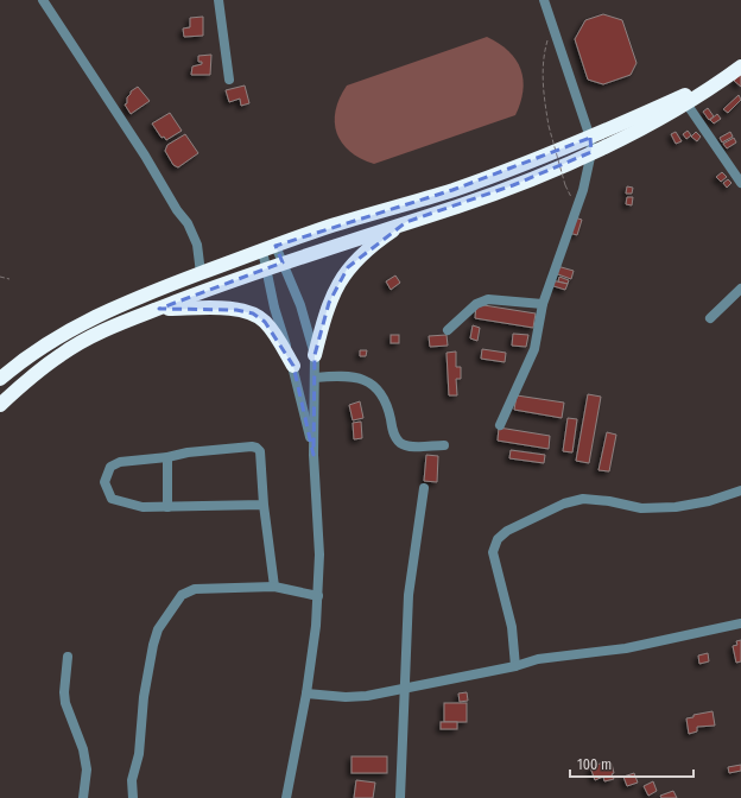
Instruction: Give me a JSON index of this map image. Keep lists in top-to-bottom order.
{
  "scale_bar": "100 m"
}
